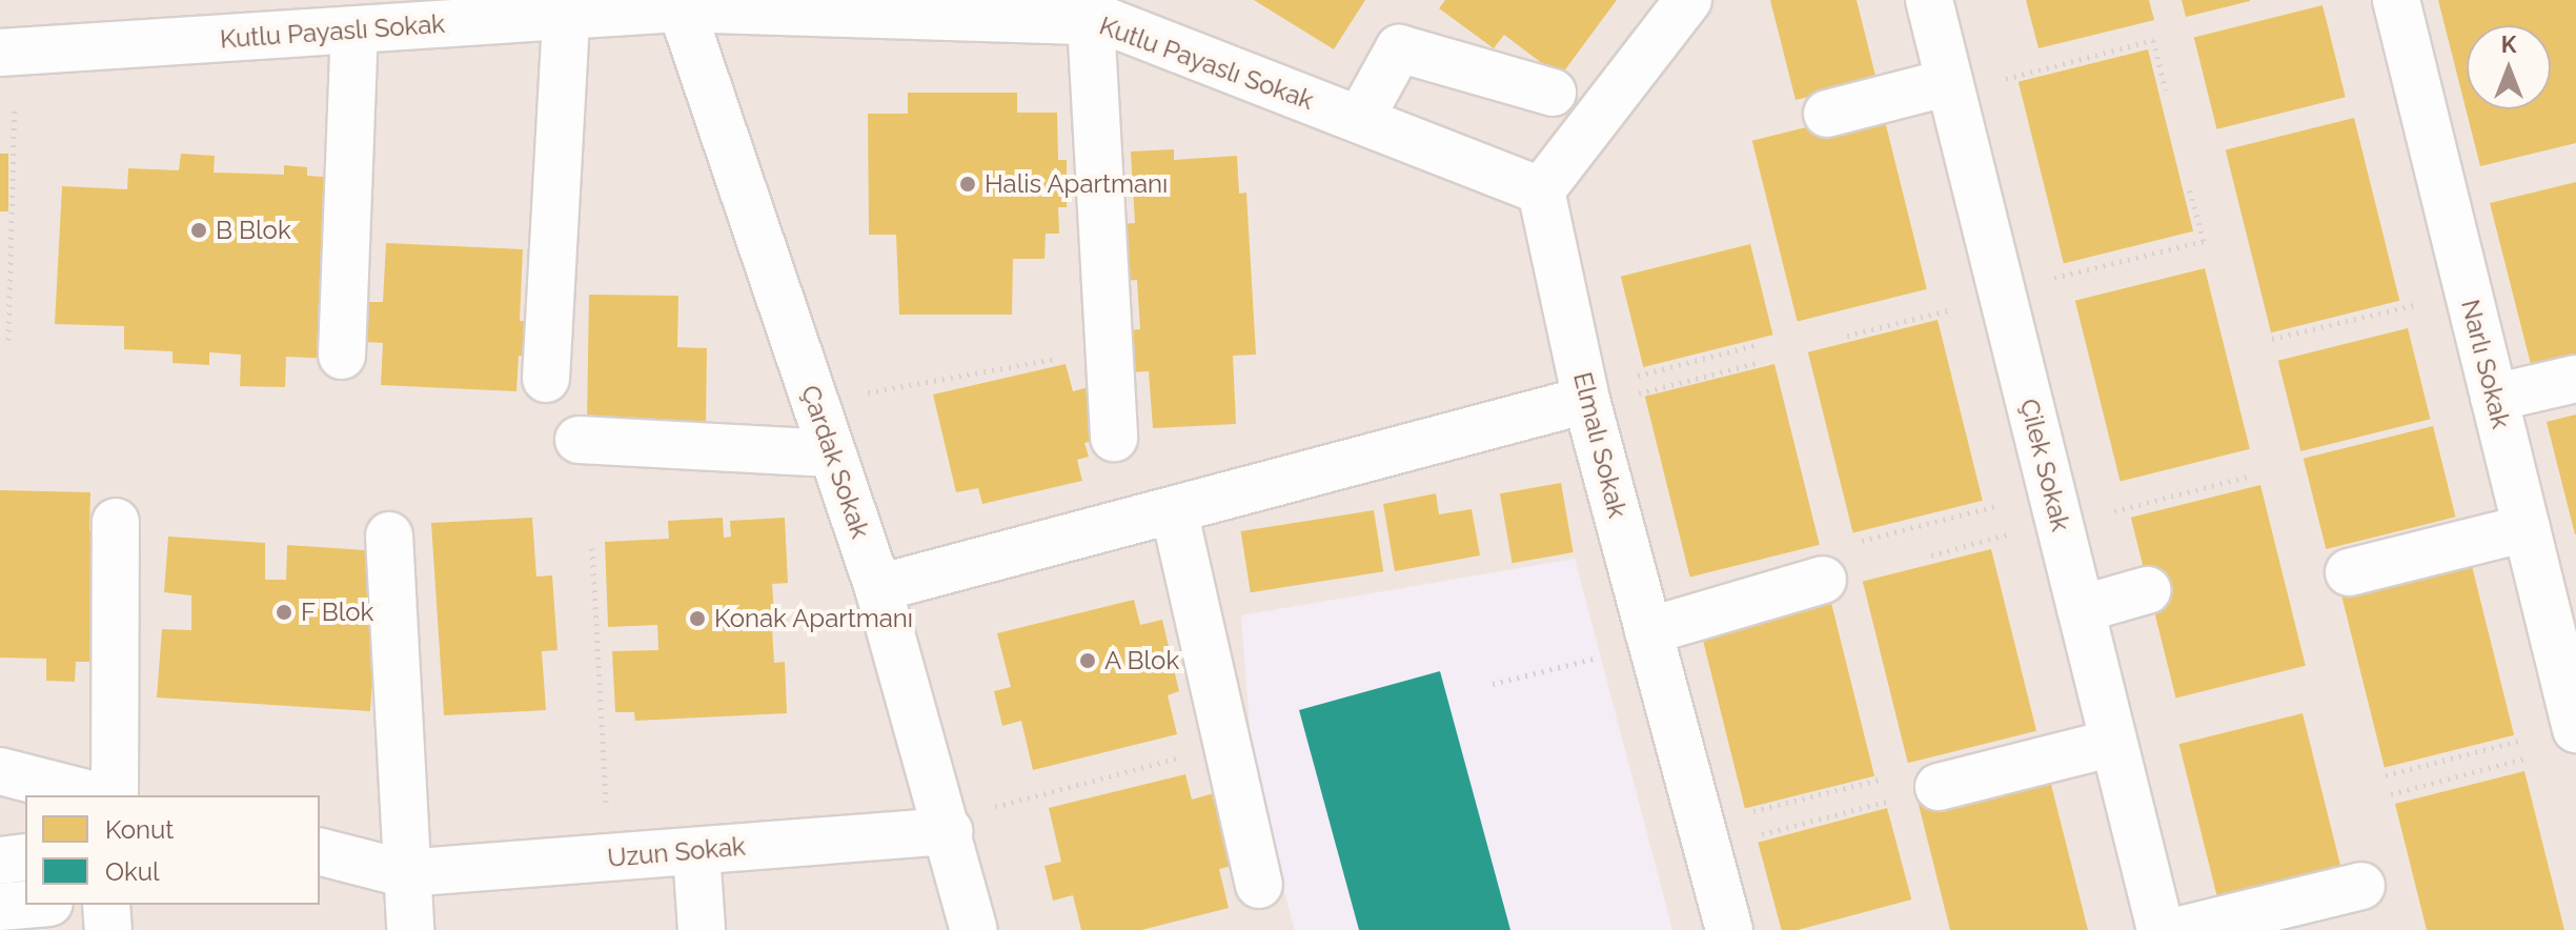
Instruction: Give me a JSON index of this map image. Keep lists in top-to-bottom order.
{
  "streets": {
    "street": [
      "Kutlu Payaslı Sokak",
      "Narlı Sokak",
      "Elmalı Sokak",
      "Çardak Sokak",
      "Çilek Sokak",
      "Uzun Sokak"
    ]
  },
  "crossings": [
    ["Kutlu Payaslı Sokak", "Elmalı Sokak"],
    ["Kutlu Payaslı Sokak", "Çardak Sokak"],
    ["Çardak Sokak", "Uzun Sokak"]
  ],
  "places": [
    "Halis Apartmanı",
    "B Blok",
    "F Blok",
    "Konak Apartmanı",
    "A Blok"
  ],
  "legend": ["Konut", "Okul"],
  "north": "top"
}
